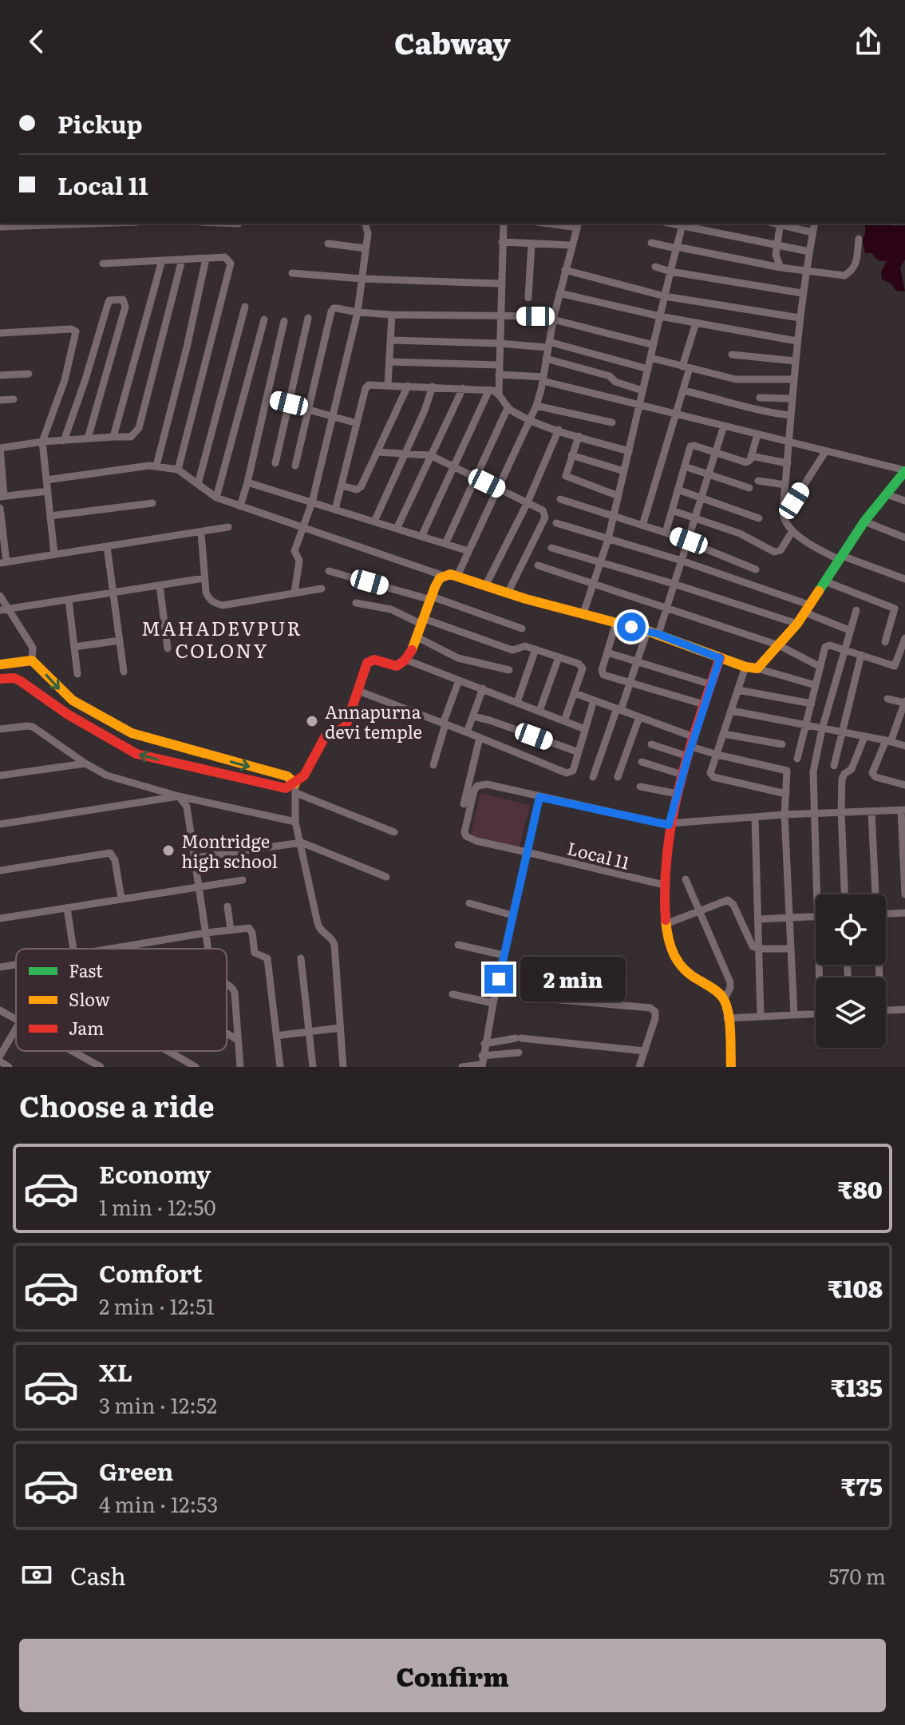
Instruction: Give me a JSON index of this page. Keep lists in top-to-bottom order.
{
  "streets": {
    "street": ["Local 11"]
  },
  "districts": ["MAHADEVPUR COLONY"],
  "places": ["Annapurna devi temple", "Montridge high school"],
  "legend": ["Fast", "Slow", "Jam"],
  "page": {
    "header": "Cabway",
    "banner": ["Pickup", "Local 11"],
    "bubble": "2 min",
    "heading": "Choose a ride",
    "list": [
      {
        "name": "Economy",
        "note": "1 min · 12:50",
        "value": "₹80"
      },
      {
        "name": "Comfort",
        "note": "2 min · 12:51",
        "value": "₹108"
      },
      {
        "name": "XL",
        "note": "3 min · 12:52",
        "value": "₹135"
      },
      {
        "name": "Green",
        "note": "4 min · 12:53",
        "value": "₹75"
      }
    ],
    "pay": ["Cash", "570 m"],
    "buttons": "Confirm"
  }
}
